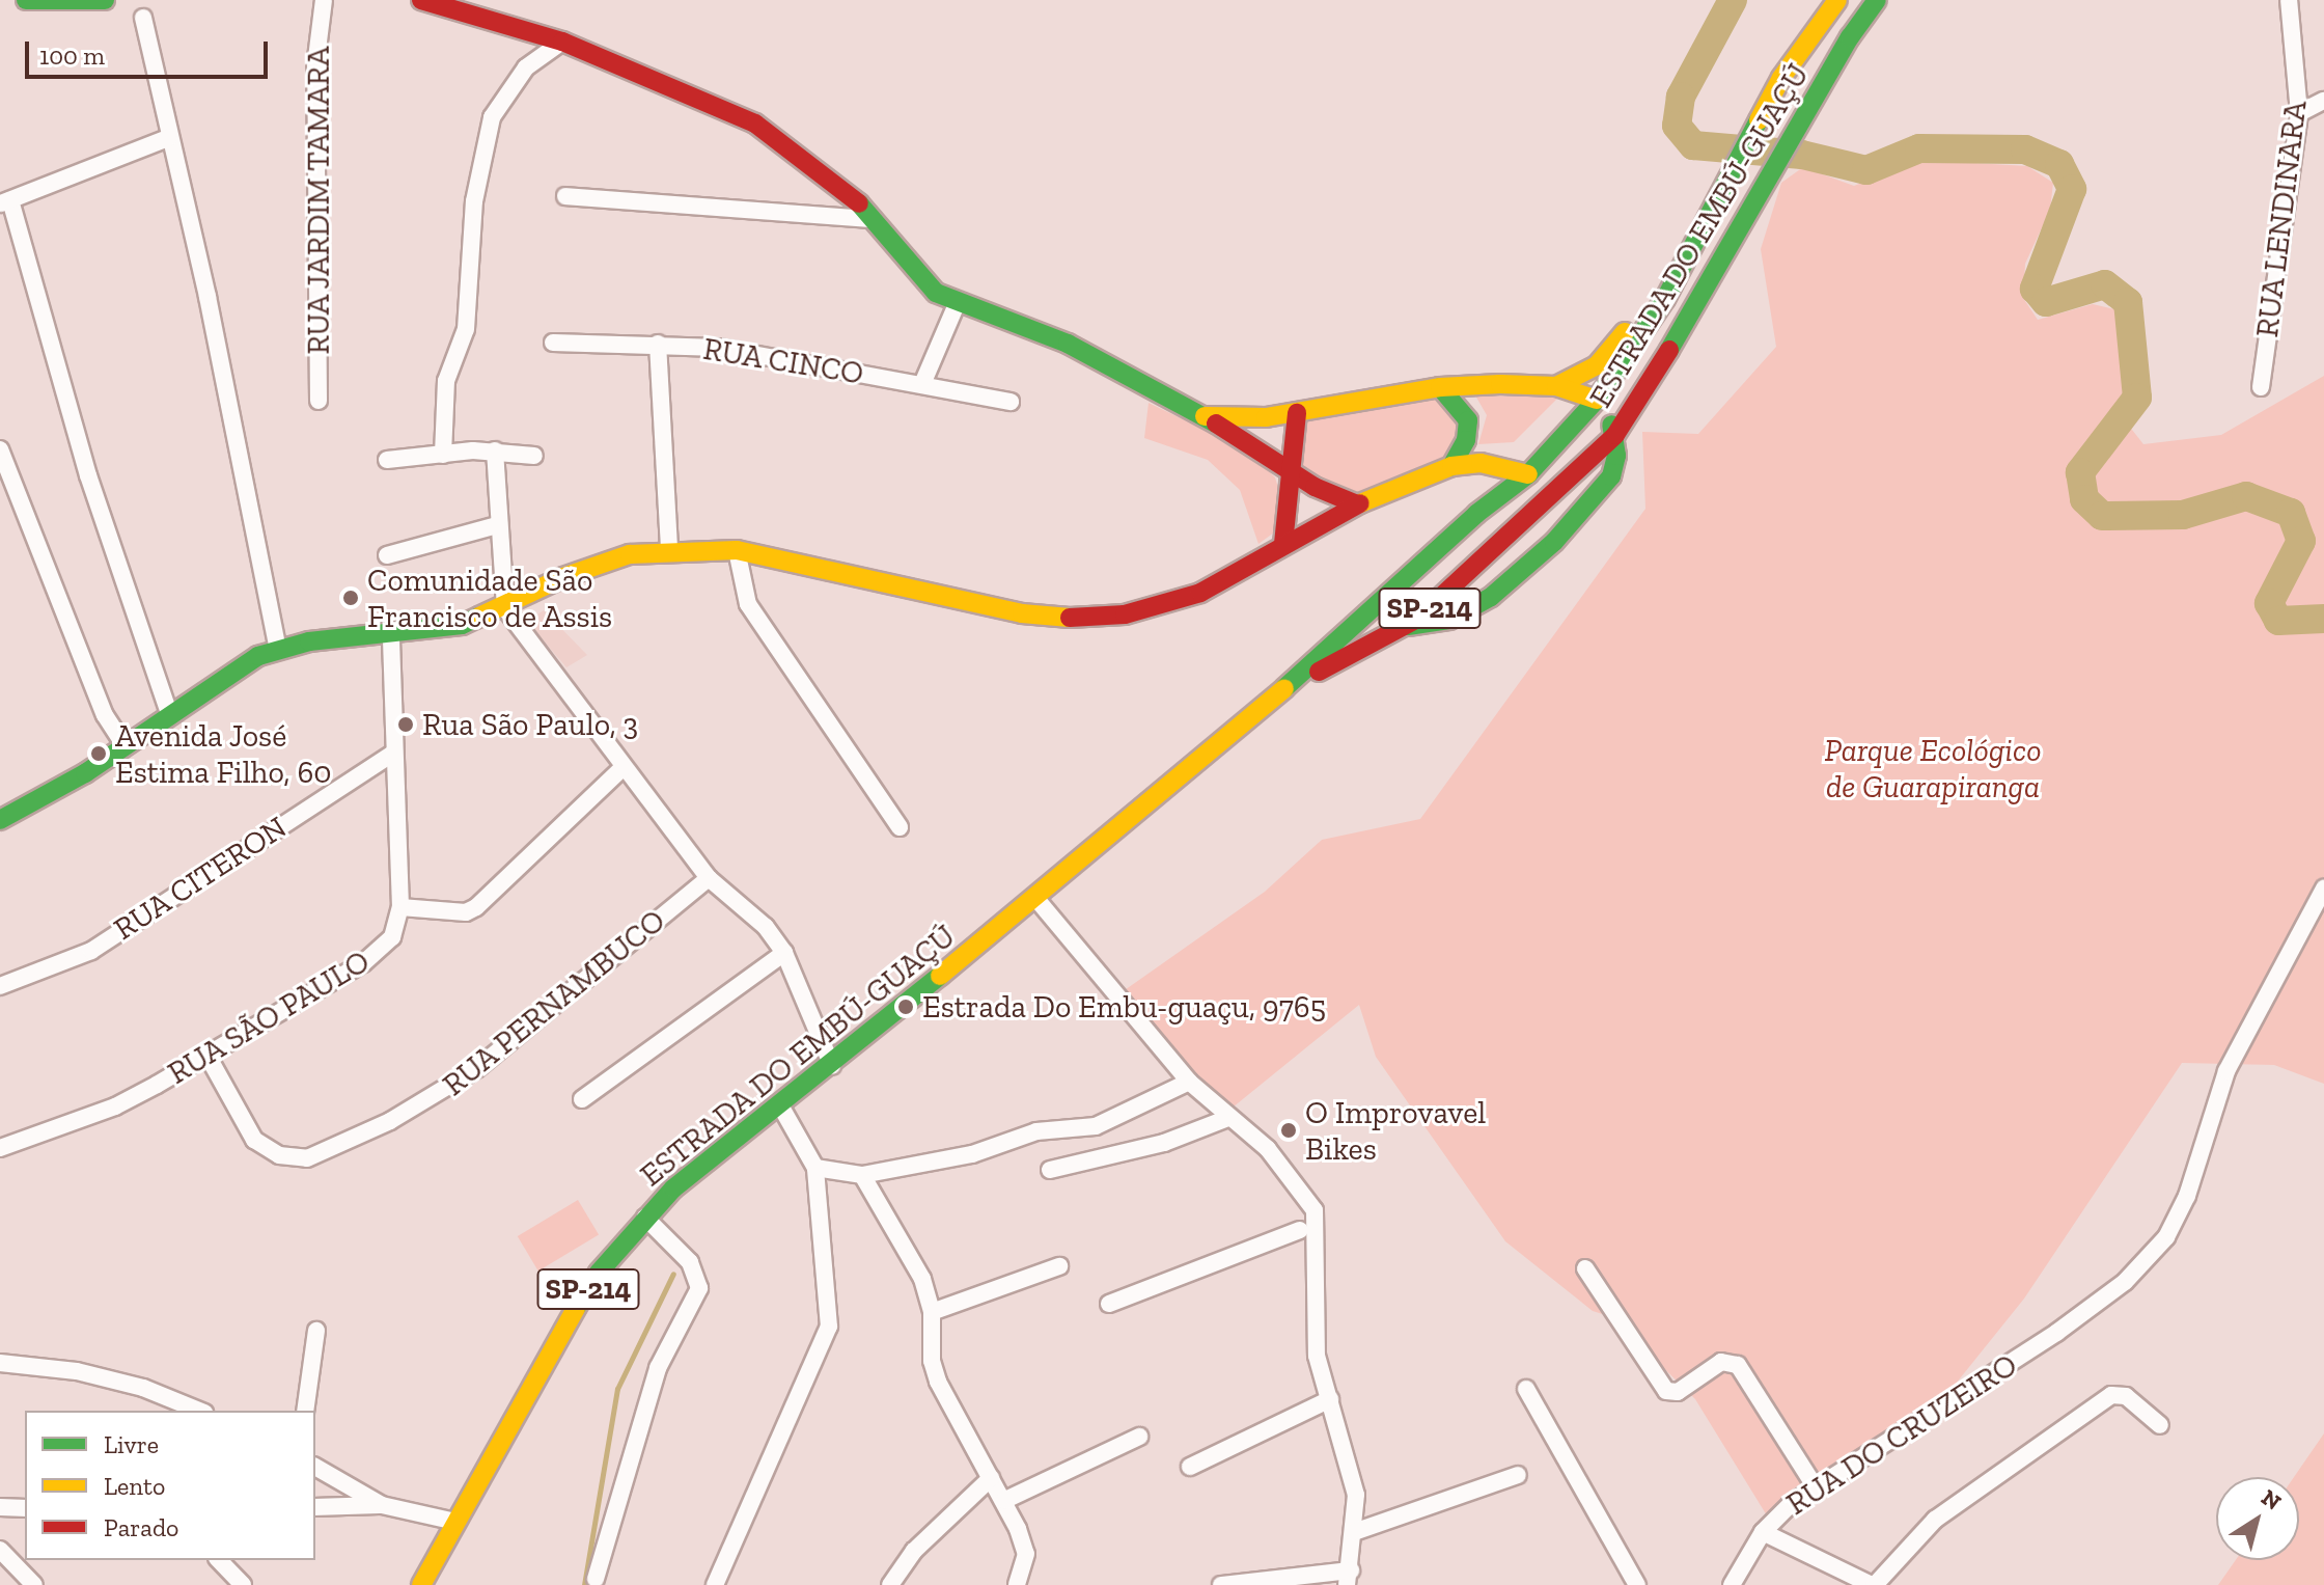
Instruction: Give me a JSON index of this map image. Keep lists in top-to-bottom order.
{
  "streets": {
    "main road": ["ESTRADA DO EMBÚ-GUAÇÚ", "SP-214"],
    "street": [
      "RUA JARDIM TAMARA",
      "RUA LENDINARA",
      "RUA CINCO",
      "RUA CITERON",
      "RUA PERNAMBUCO",
      "RUA SÃO PAULO",
      "RUA DO CRUZEIRO"
    ]
  },
  "crossings": [
    ["RUA CITERON", "RUA SÃO PAULO"],
    ["RUA PERNAMBUCO", "RUA SÃO PAULO"]
  ],
  "parks": ["Parque Ecológico de Guarapiranga"],
  "places": [
    "Comunidade São Francisco de Assis",
    "Rua São Paulo, 3",
    "Avenida José Estima Filho, 60",
    "Estrada Do Embu-guaçu, 9765",
    "O Improvavel Bikes"
  ],
  "legend": ["Livre", "Lento", "Parado"],
  "scale_bar": "100 m",
  "north": "top right"
}
